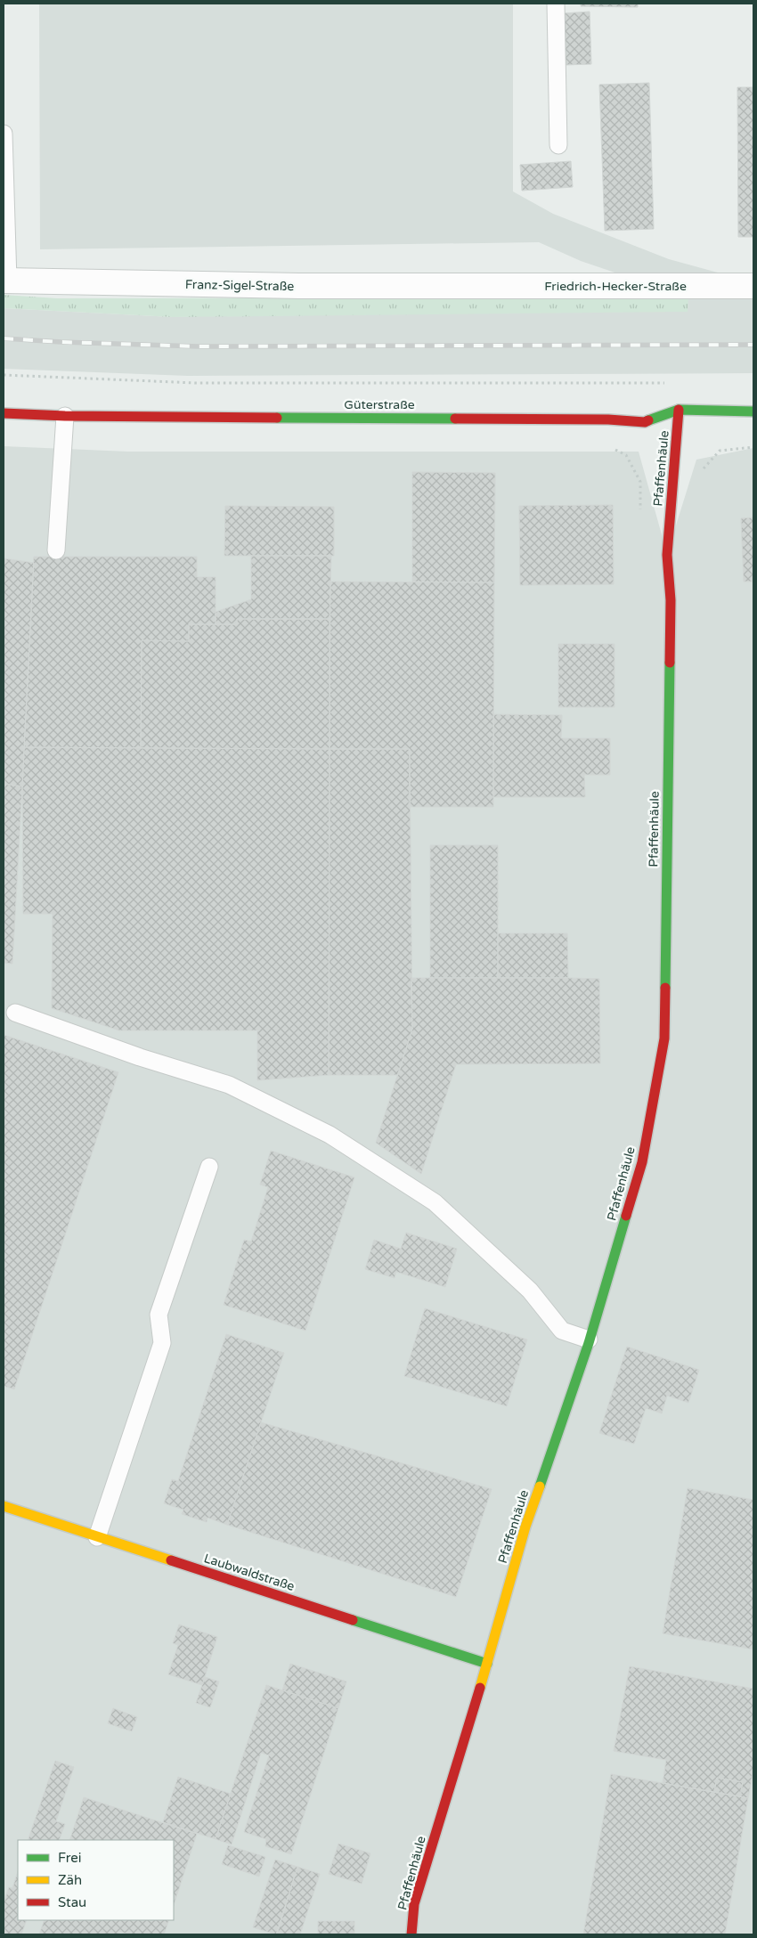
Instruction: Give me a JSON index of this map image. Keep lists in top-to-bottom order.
{
  "streets": {
    "street": [
      "Franz-Sigel-Straße",
      "Friedrich-Hecker-Straße",
      "Güterstraße",
      "Pfaffenhäule",
      "Laubwaldstraße"
    ]
  },
  "crossings": [
    ["Franz-Sigel-Straße", "Friedrich-Hecker-Straße"],
    ["Güterstraße", "Pfaffenhäule"],
    ["Pfaffenhäule", "Laubwaldstraße"]
  ],
  "legend": ["Frei", "Zäh", "Stau"]
}
